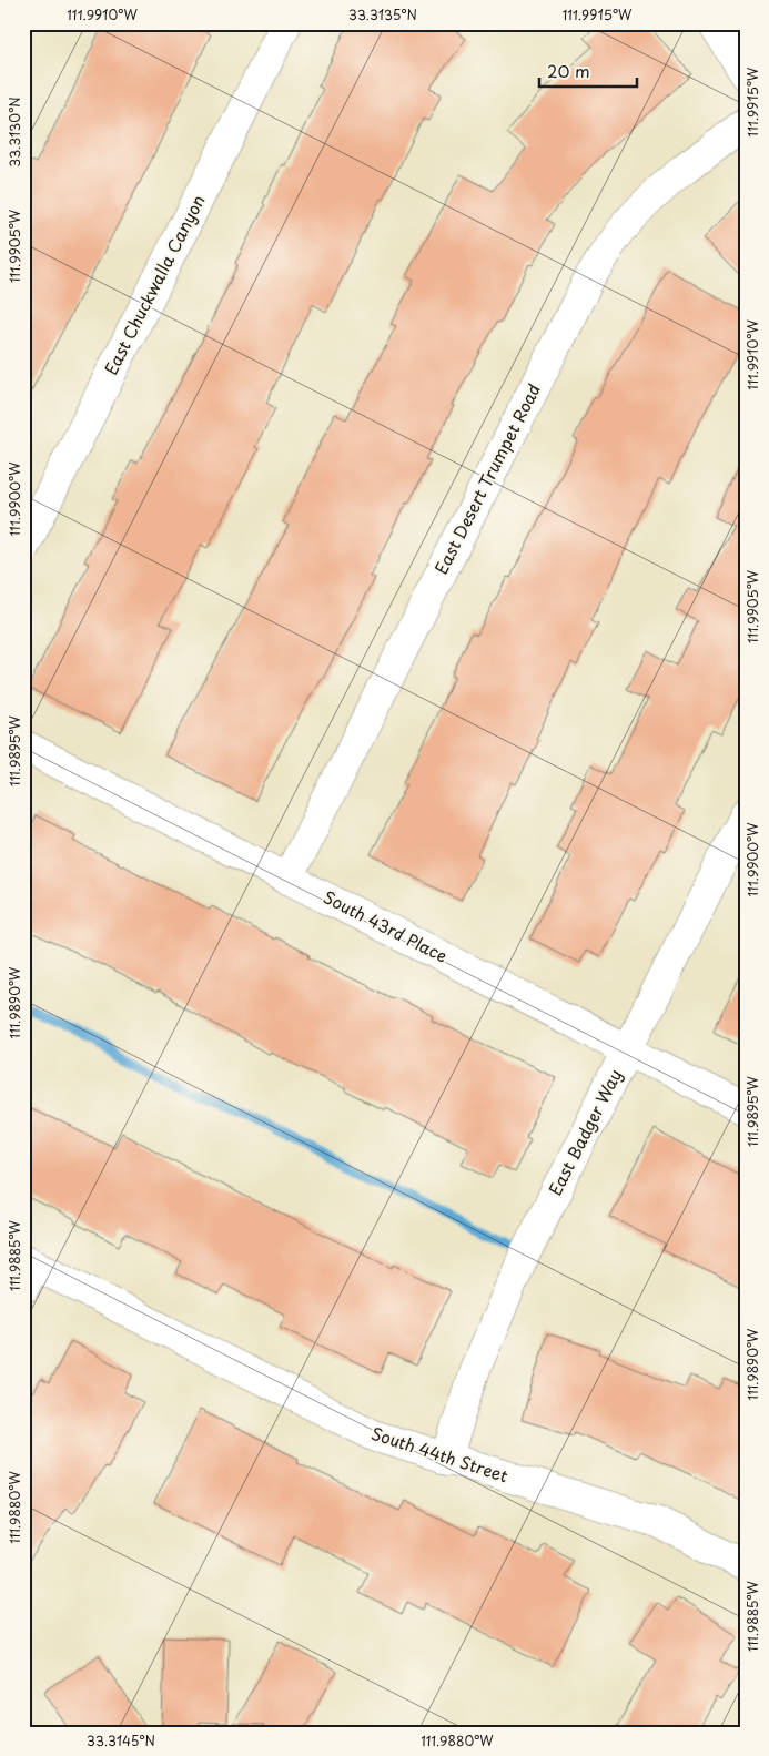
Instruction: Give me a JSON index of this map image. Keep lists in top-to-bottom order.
{
  "streets": {
    "street": [
      "East Chuckwalla Canyon",
      "East Desert Trumpet Road",
      "South 43rd Place",
      "East Badger Way",
      "South 44th Street"
    ]
  },
  "crossings": [
    ["East Desert Trumpet Road", "South 43rd Place"],
    ["South 43rd Place", "East Badger Way"],
    ["East Badger Way", "South 44th Street"]
  ],
  "scale_bar": "20 m",
  "coordinates": [
    "111.9910°W",
    "33.3135°N",
    "111.9915°W",
    "33.3130°N",
    "111.9905°W",
    "111.9900°W",
    "111.9895°W",
    "111.9890°W",
    "111.9885°W",
    "111.9880°W",
    "33.3145°N"
  ]
}
